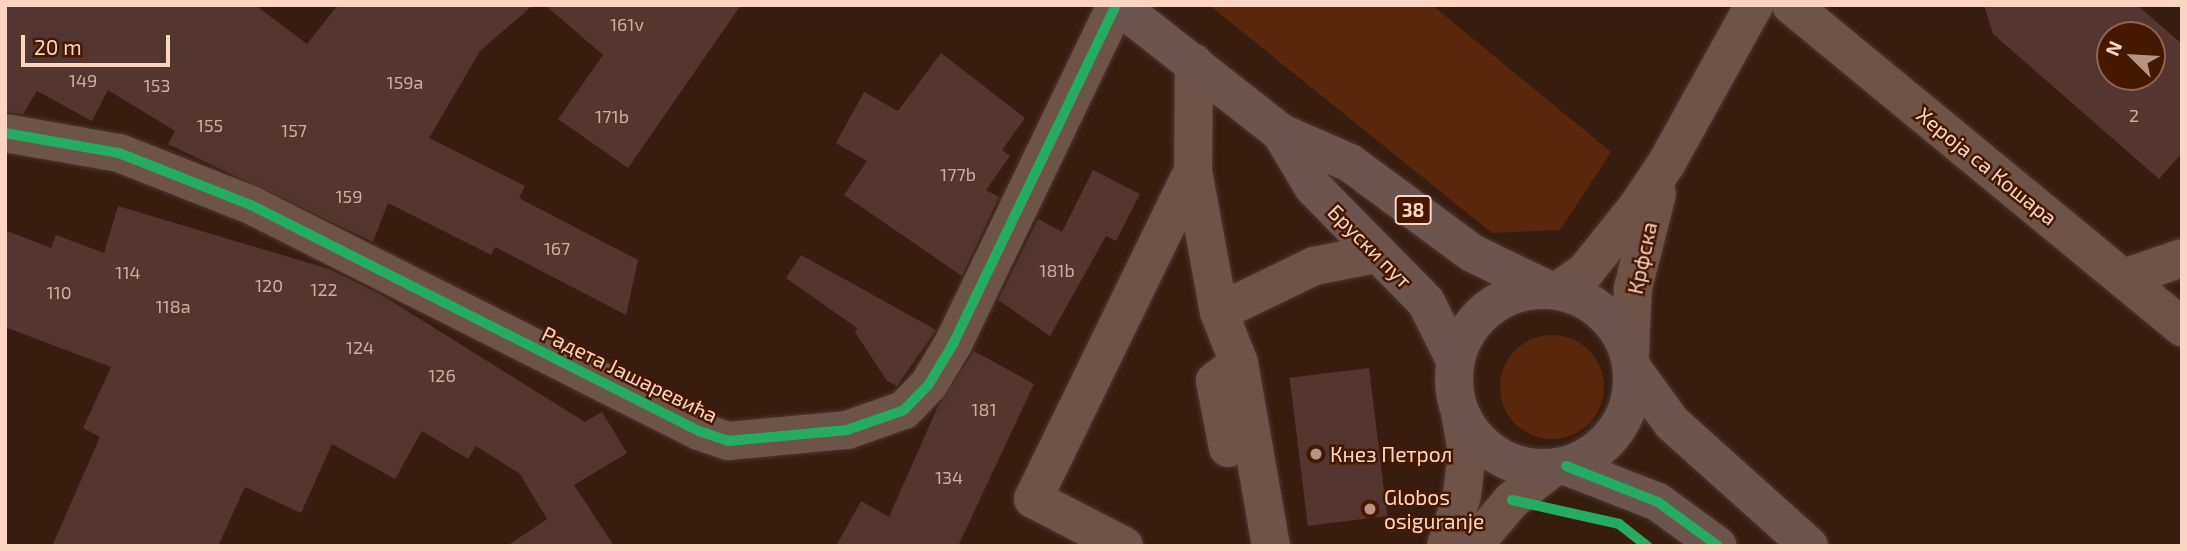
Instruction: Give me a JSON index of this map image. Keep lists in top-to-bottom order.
{
  "streets": {
    "main road": ["38", "Бруски пут"],
    "street": ["Хероја са Кошара", "Крфска", "Радета Јашаревића"]
  },
  "crossings": [
    ["38", "Бруски пут"],
    ["38", "Крфска"],
    ["Бруски пут", "Крфска"],
    ["Бруски пут", "Радета Јашаревића"]
  ],
  "places": ["Кнез Петрол", "Globos osiguranje"],
  "house_numbers": [
    "161v",
    "149",
    "159a",
    "153",
    "2",
    "171b",
    "155",
    "157",
    "177b",
    "159",
    "167",
    "181b",
    "114",
    "120",
    "122",
    "110",
    "118a",
    "124",
    "126",
    "181",
    "134"
  ],
  "scale_bar": "20 m",
  "north": "top left"
}
